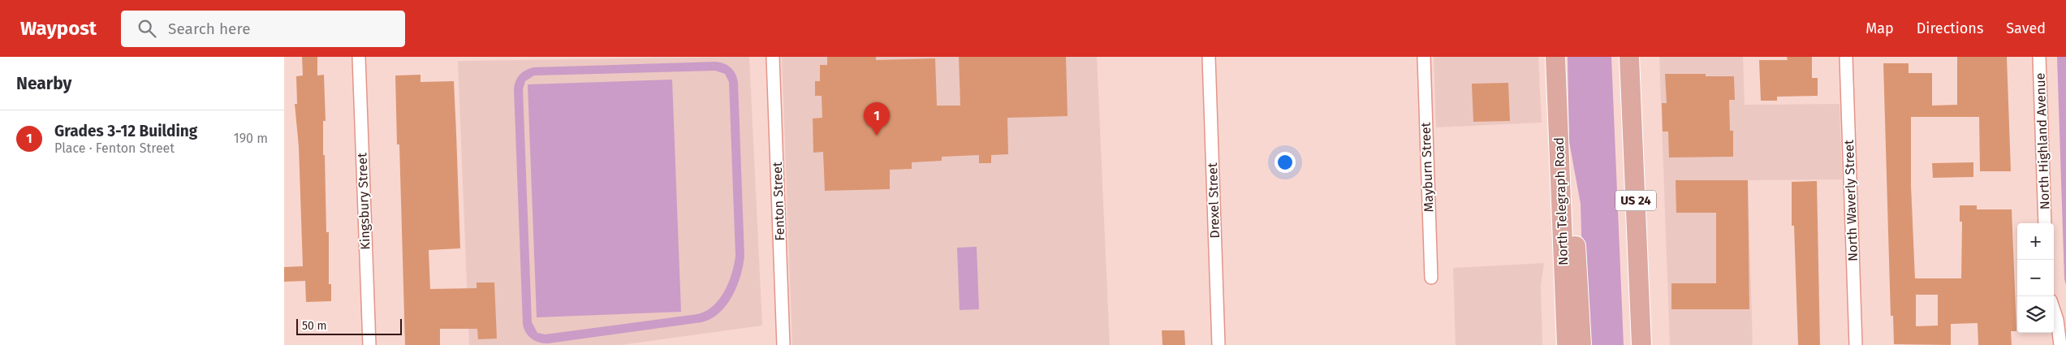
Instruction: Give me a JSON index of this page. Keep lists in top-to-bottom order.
{
  "streets": {
    "main road": ["US 24", "North Telegraph Road"],
    "street": [
      "North Highland Avenue",
      "Mayburn Street",
      "Drexel Street",
      "North Waverly Street",
      "Kingsbury Street",
      "Fenton Street"
    ]
  },
  "scale_bar": "50 m",
  "page": {
    "header": "Waypost",
    "search": "Search here",
    "nav": ["Map", "Directions", "Saved"],
    "heading": "Nearby",
    "pins": "1",
    "list": [
      {
        "mark": "1",
        "name": "Grades 3-12 Building",
        "note": "Place · Fenton Street",
        "value": "190 m"
      }
    ],
    "map_buttons": ["+", "−"],
    "scale": "50 m"
  }
}
